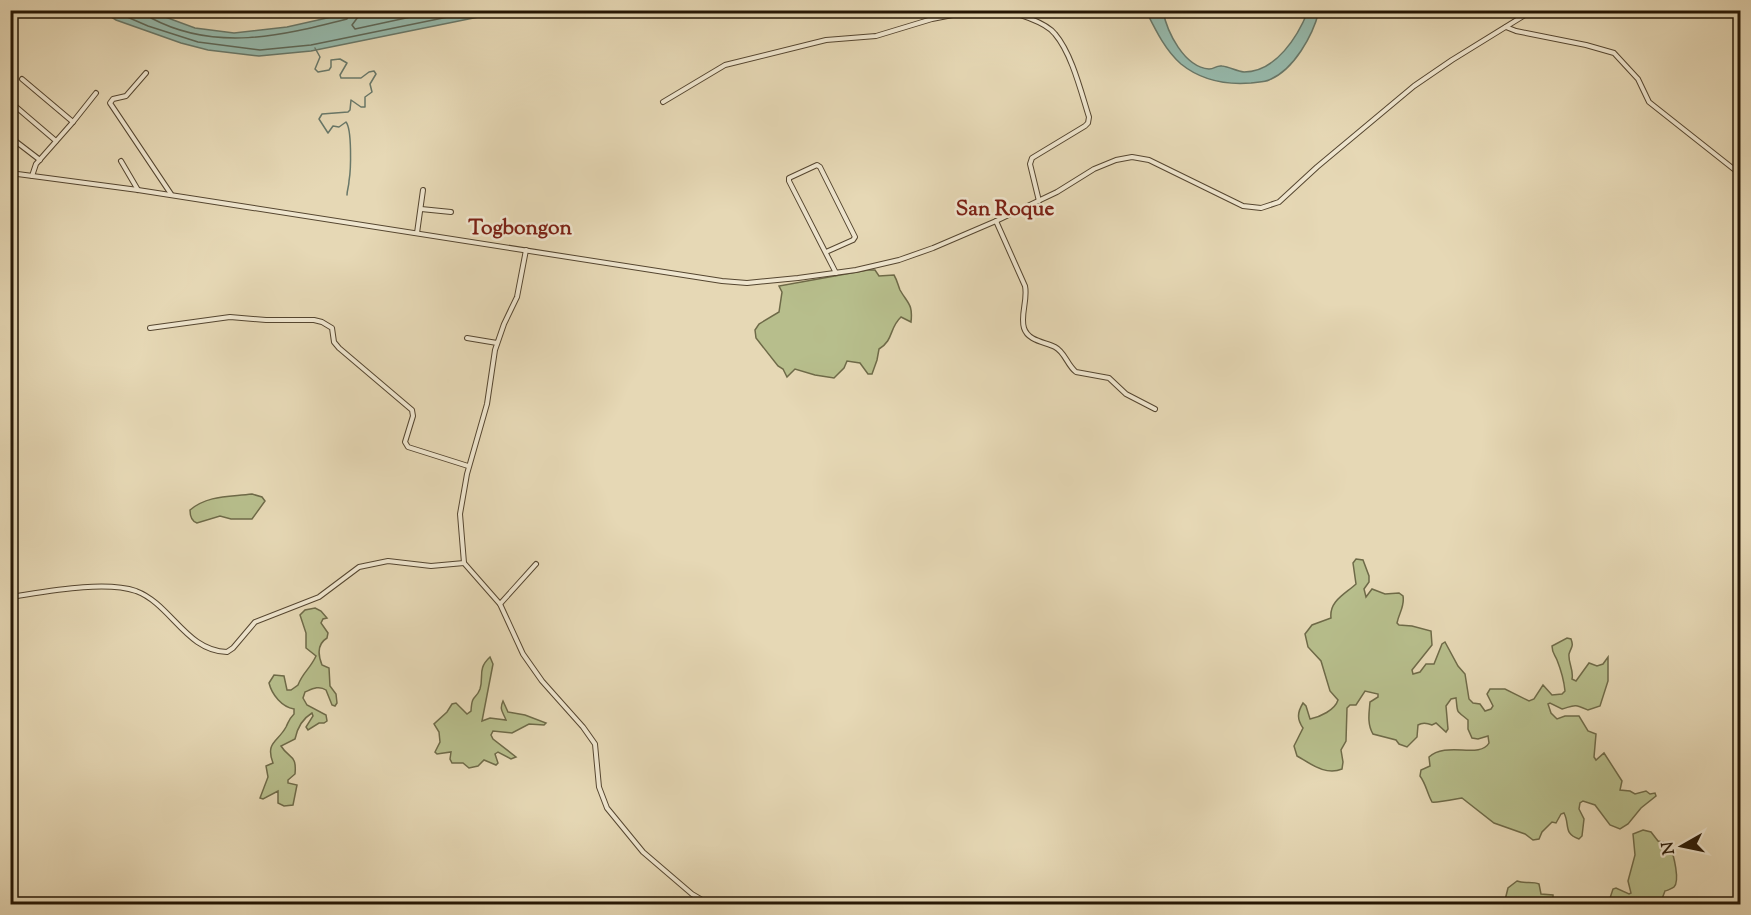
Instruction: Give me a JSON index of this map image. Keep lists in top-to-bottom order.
{
  "districts": ["San Roque", "Togbongon"],
  "north": "left"
}
